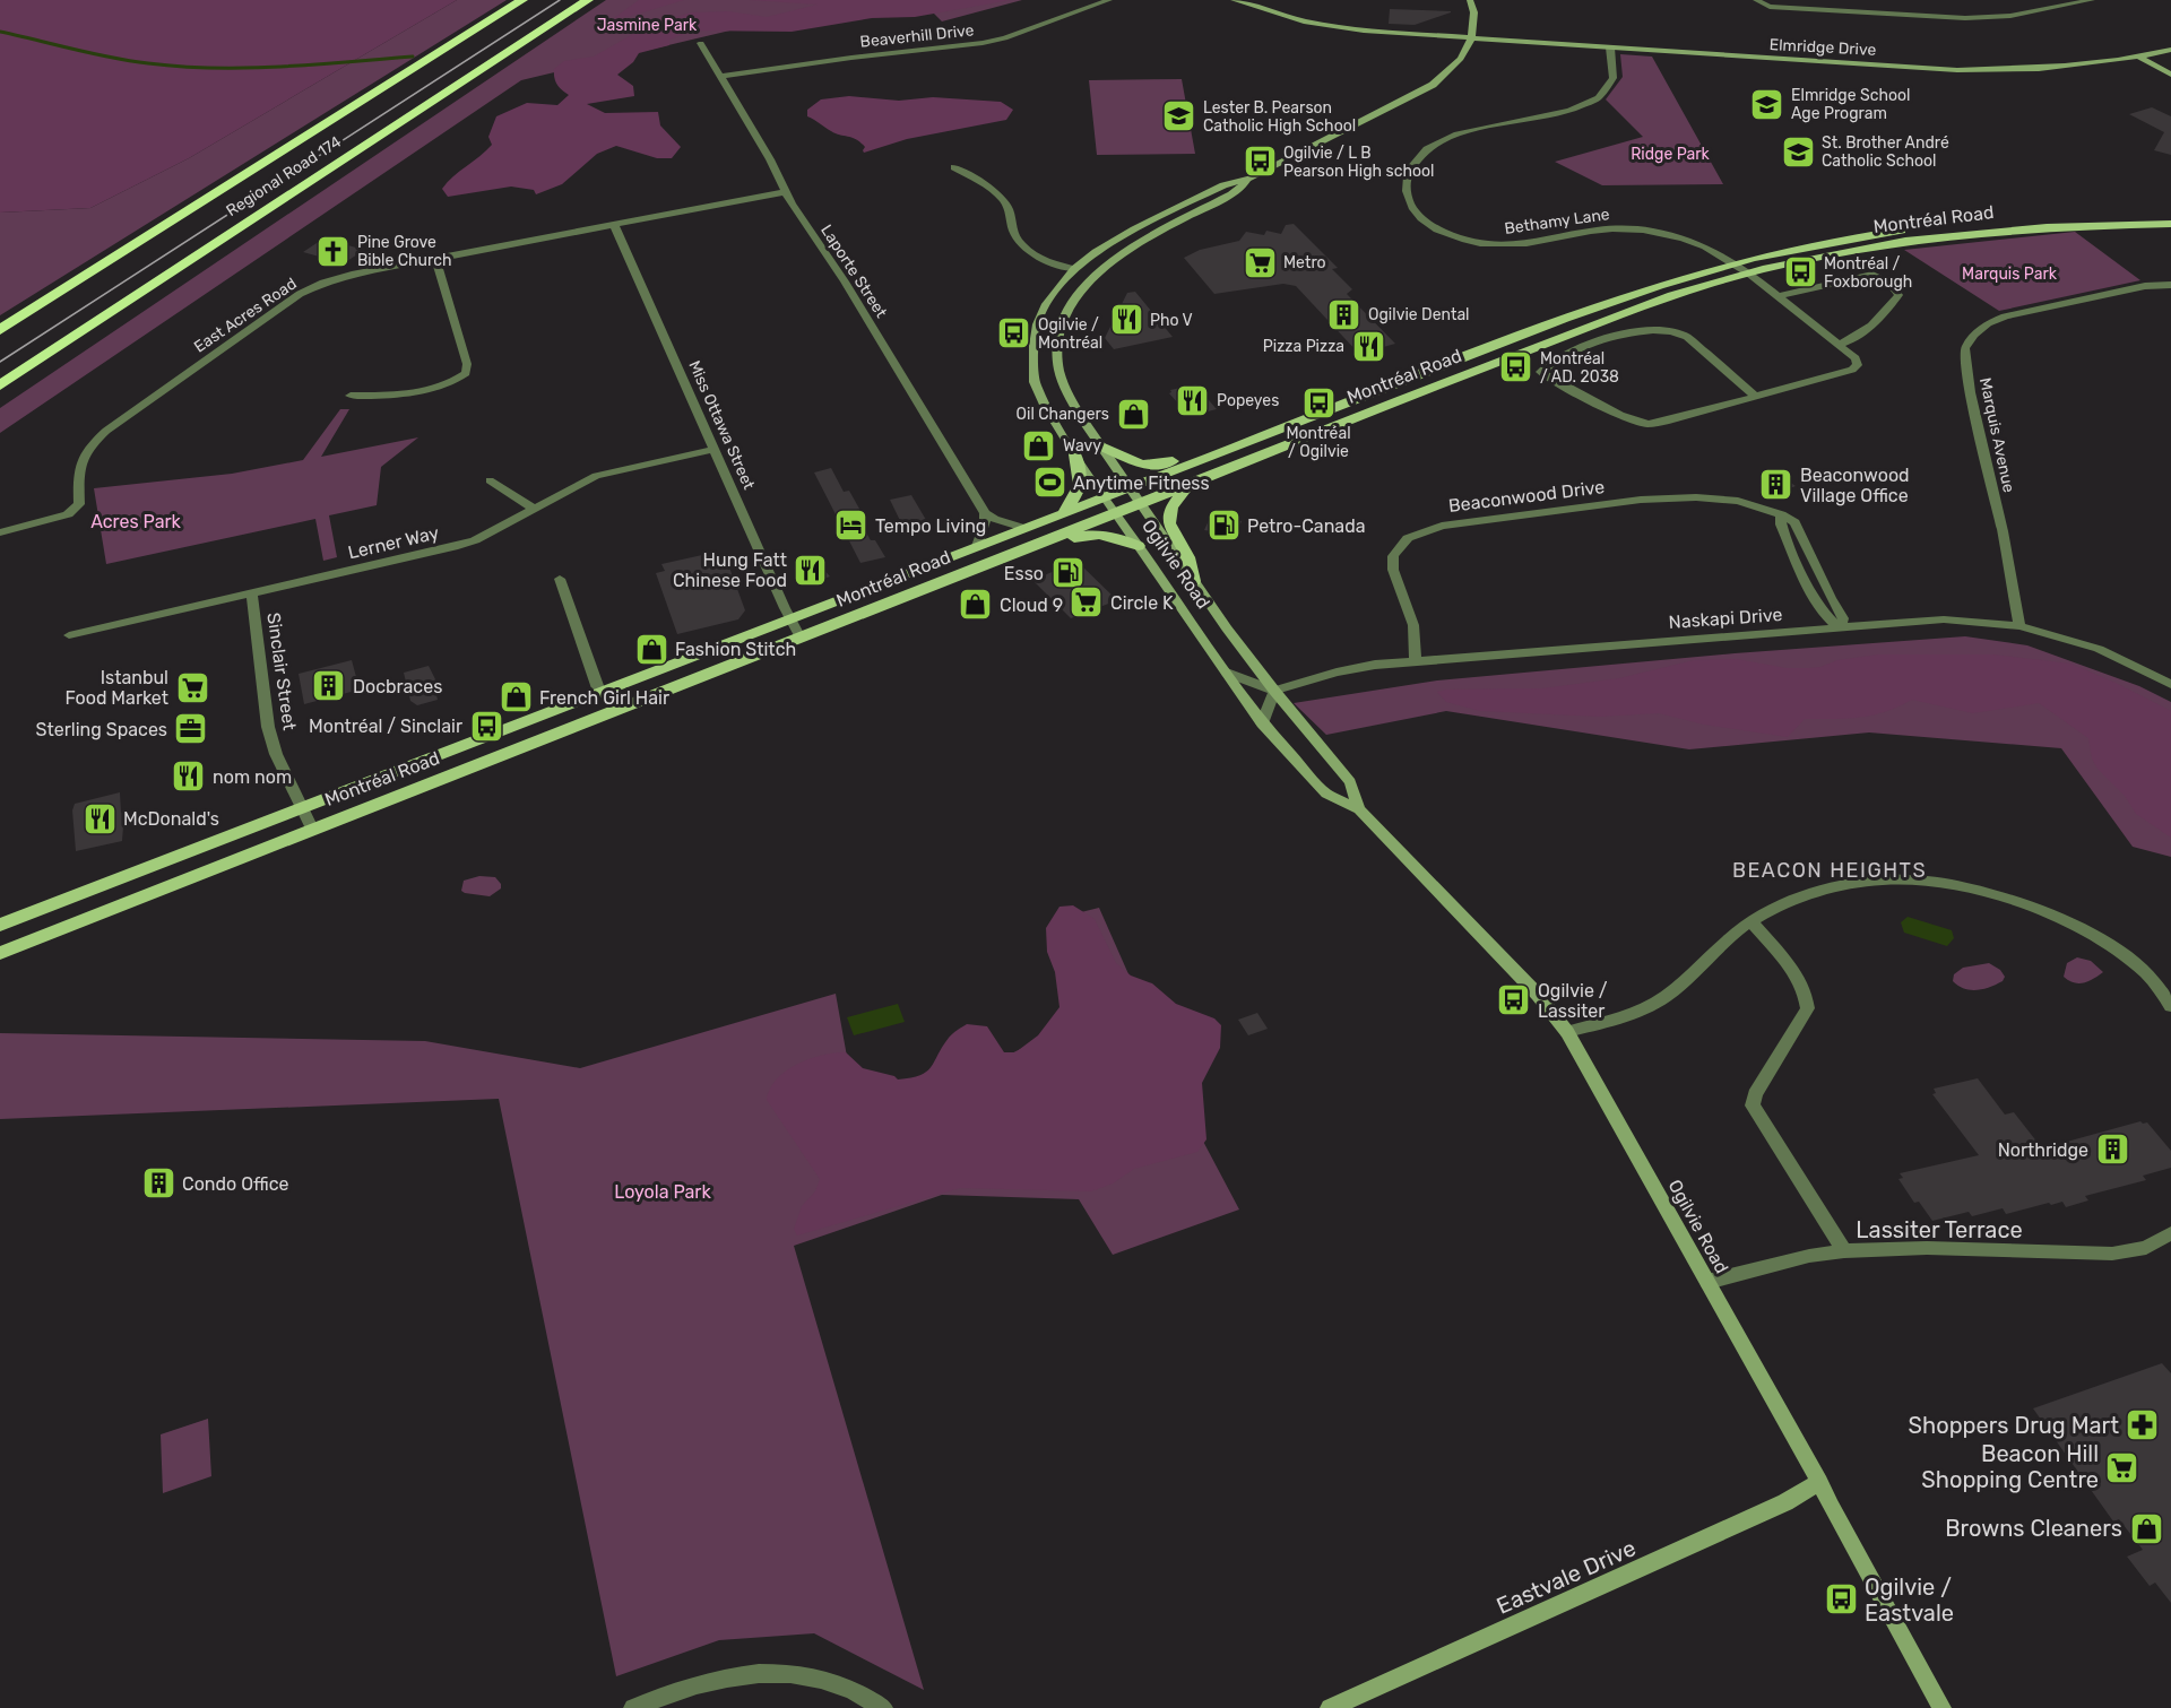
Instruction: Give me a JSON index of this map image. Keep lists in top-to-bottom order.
{
  "streets": {
    "highway": ["Regional Road 174"],
    "main road": ["Montréal Road"],
    "street": [
      "Beaverhill Drive",
      "Elmridge Drive",
      "Bethamy Lane",
      "Laporte Street",
      "East Acres Road",
      "Miss Ottawa Street",
      "Marquis Avenue",
      "Beaconwood Drive",
      "Lerner Way",
      "Ogilvie Road",
      "Naskapi Drive",
      "Sinclair Street",
      "Lassiter Terrace",
      "Eastvale Drive"
    ]
  },
  "crossings": [
    ["Beaverhill Drive", "Laporte Street"],
    ["Elmridge Drive", "Bethamy Lane"],
    ["Elmridge Drive", "Ogilvie Road"],
    ["Montréal Road", "Bethamy Lane"],
    ["Montréal Road", "Miss Ottawa Street"],
    ["Montréal Road", "Ogilvie Road"],
    ["Montréal Road", "Sinclair Street"],
    ["Laporte Street", "East Acres Road"],
    ["East Acres Road", "Miss Ottawa Street"],
    ["Miss Ottawa Street", "Lerner Way"],
    ["Marquis Avenue", "Naskapi Drive"],
    ["Beaconwood Drive", "Naskapi Drive"],
    ["Lerner Way", "Sinclair Street"],
    ["Ogilvie Road", "Naskapi Drive"],
    ["Ogilvie Road", "Lassiter Terrace"],
    ["Ogilvie Road", "Eastvale Drive"]
  ],
  "districts": ["BEACON HEIGHTS"],
  "parks": [
    "Jasmine Park",
    "Ridge Park",
    "Marquis Park",
    "Acres Park",
    "Loyola Park"
  ],
  "places": {
    "school or university": ["Elmridge School Age Program", "Lester B. Pearson Catholic High School", "St. Brother André Catholic School"],
    "bus stop": [
      "Ogilvie / L B Pearson High school",
      "Montréal / Foxborough",
      "Ogilvie / Montréal",
      "Montréal / AD. 2038",
      "Montréal / Ogilvie",
      "Montréal / Sinclair",
      "Ogilvie / Lassiter",
      "Ogilvie / Eastvale"
    ],
    "church": ["Pine Grove Bible Church"],
    "supermarket": [
      "Metro",
      "Circle K",
      "Istanbul Food Market",
      "Beacon Hill Shopping Centre"
    ],
    "building": [
      "Ogilvie Dental",
      "Beaconwood Village Office",
      "Docbraces",
      "Northridge",
      "Condo Office"
    ],
    "restaurant": [
      "Pho V",
      "Pizza Pizza",
      "Popeyes",
      "Hung Fatt Chinese Food",
      "nom nom",
      "McDonald's"
    ],
    "shop": [
      "Oil Changers",
      "Wavy",
      "Cloud 9",
      "Fashion Stitch",
      "French Girl Hair",
      "Browns Cleaners"
    ],
    "sports": ["Anytime Fitness"],
    "hotel": ["Tempo Living"],
    "fuel station": ["Petro-Canada", "Esso"],
    "office": ["Sterling Spaces"],
    "pharmacy": ["Shoppers Drug Mart"]
  }
}
